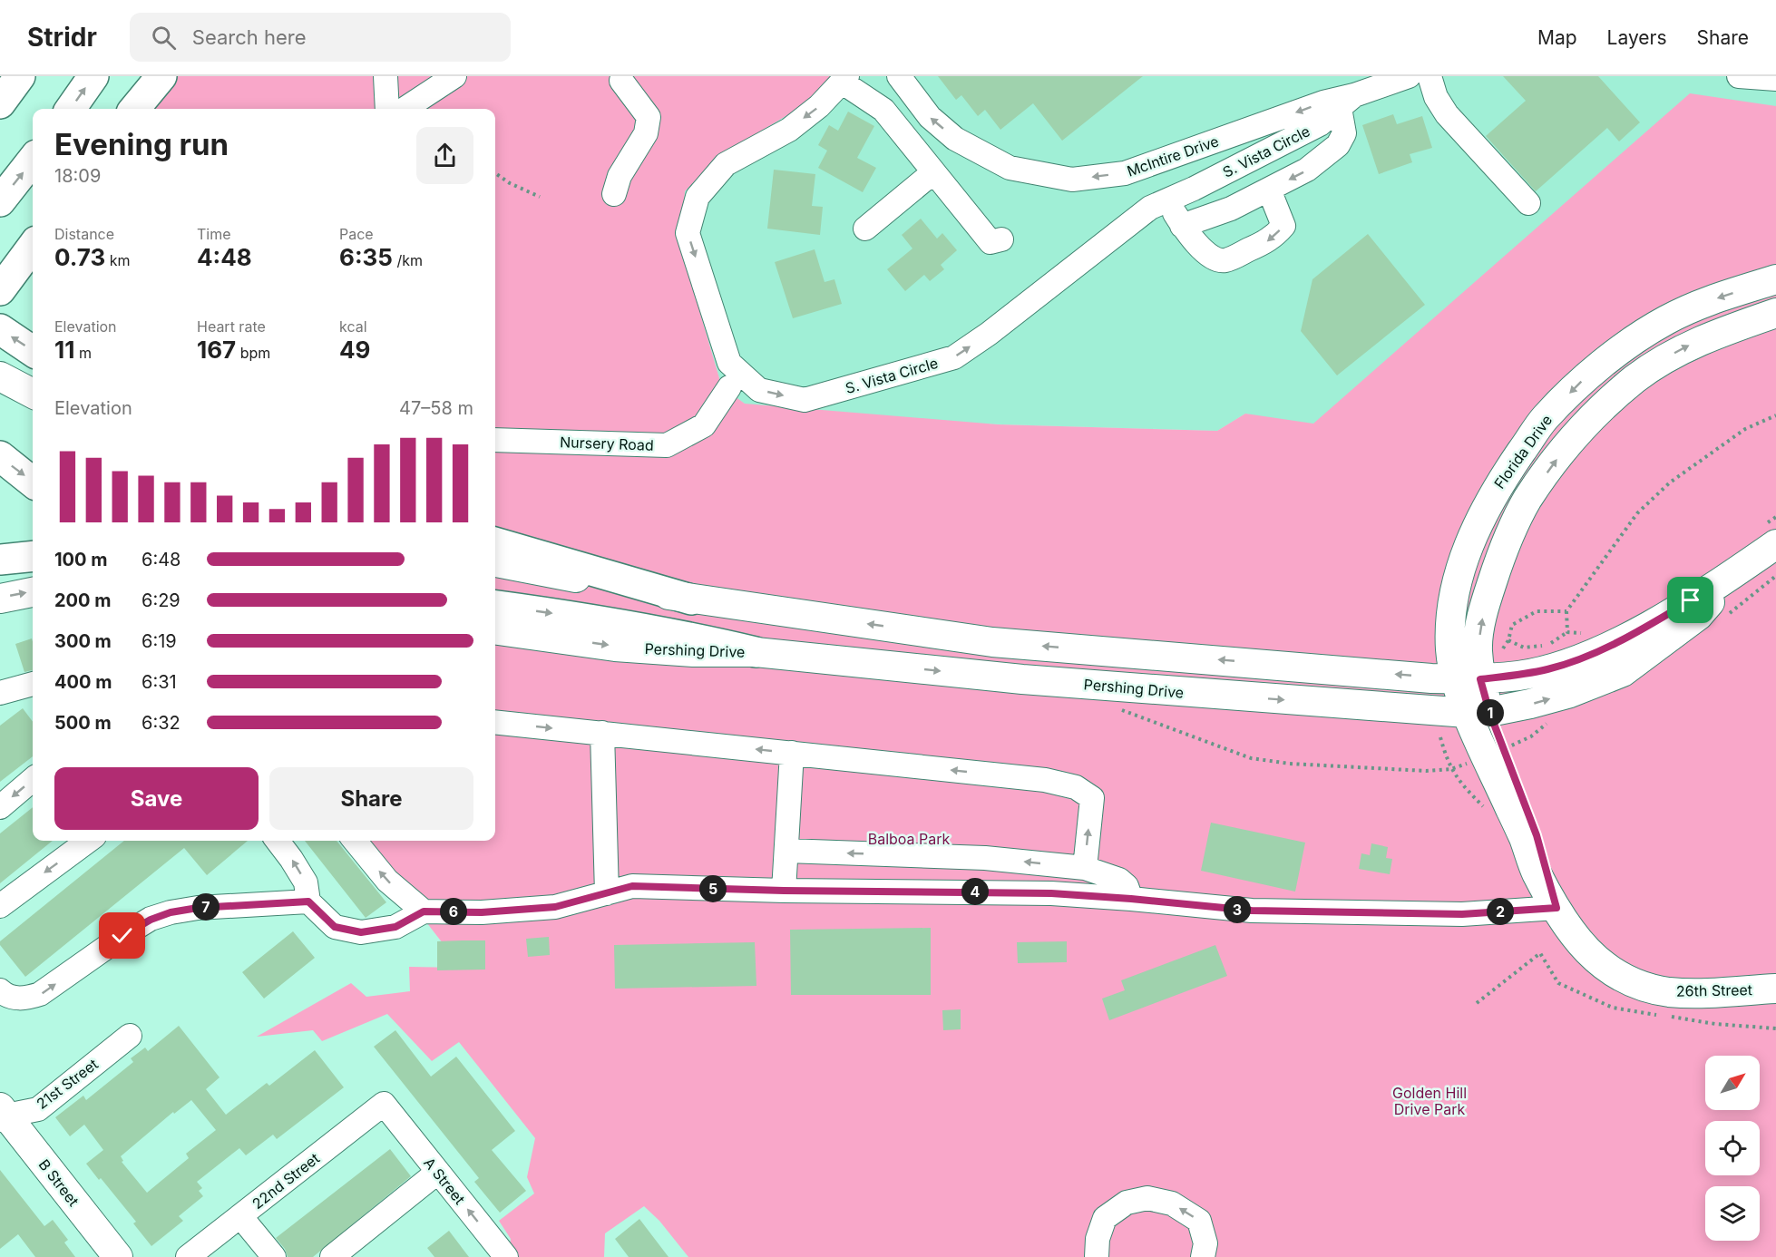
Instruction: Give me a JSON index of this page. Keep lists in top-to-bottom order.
{
  "streets": {
    "main road": [
      "Florida Drive",
      "Pershing Drive",
      "26th Street",
      "B Street"
    ],
    "street": [
      "S. Vista Circle",
      "McIntire Drive",
      "Nursery Road",
      "21st Street",
      "22nd Street",
      "A Street"
    ]
  },
  "crossings": [
    ["S. Vista Circle", "McIntire Drive"],
    ["Florida Drive", "Pershing Drive"],
    ["Florida Drive", "26th Street"],
    ["Pershing Drive", "26th Street"],
    ["21st Street", "B Street"],
    ["22nd Street", "A Street"]
  ],
  "one_way": ["McIntire Drive", "A Street"],
  "parks": ["Balboa Park", "Golden Hill Drive Park"],
  "north": "top right",
  "page": {
    "header": "Stridr",
    "search": "Search here",
    "nav": ["Map", "Layers", "Share"],
    "heading": ["Evening run", "18:09"],
    "stats": [
      ["Distance", "0.73 km"],
      ["Time", "4:48"],
      ["Pace", "6:35 /km"],
      ["Elevation", "11 m"],
      ["Heart rate", "167 bpm"],
      ["kcal", "49"]
    ],
    "chart": ["Elevation", "47–58 m"],
    "list": [
      {
        "name": "100 m",
        "note": "6:48"
      },
      {
        "name": "200 m",
        "note": "6:29"
      },
      {
        "name": "300 m",
        "note": "6:19"
      },
      {
        "name": "400 m",
        "note": "6:31"
      },
      {
        "name": "500 m",
        "note": "6:32"
      }
    ],
    "pins": [
      "1",
      "5",
      "4",
      "7",
      "3",
      "2",
      "6"
    ],
    "buttons": ["Save", "Share"]
  }
}
